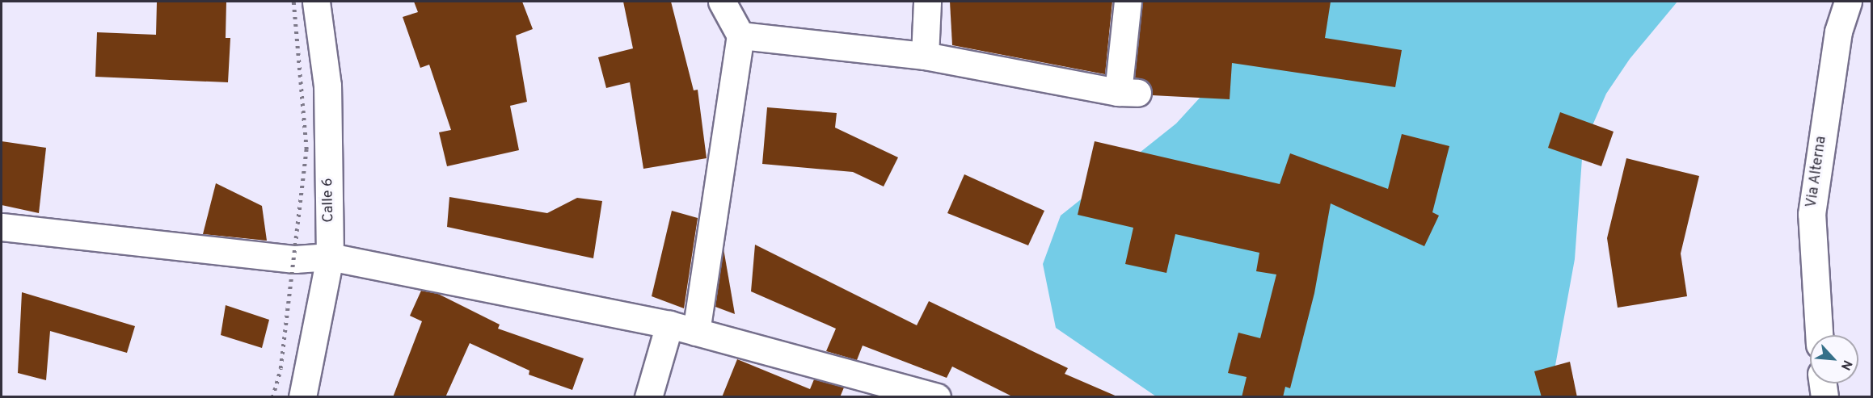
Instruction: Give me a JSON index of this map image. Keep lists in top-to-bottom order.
{
  "streets": {
    "street": ["Via Alterna", "Calle 6"]
  },
  "north": "bottom right"
}
